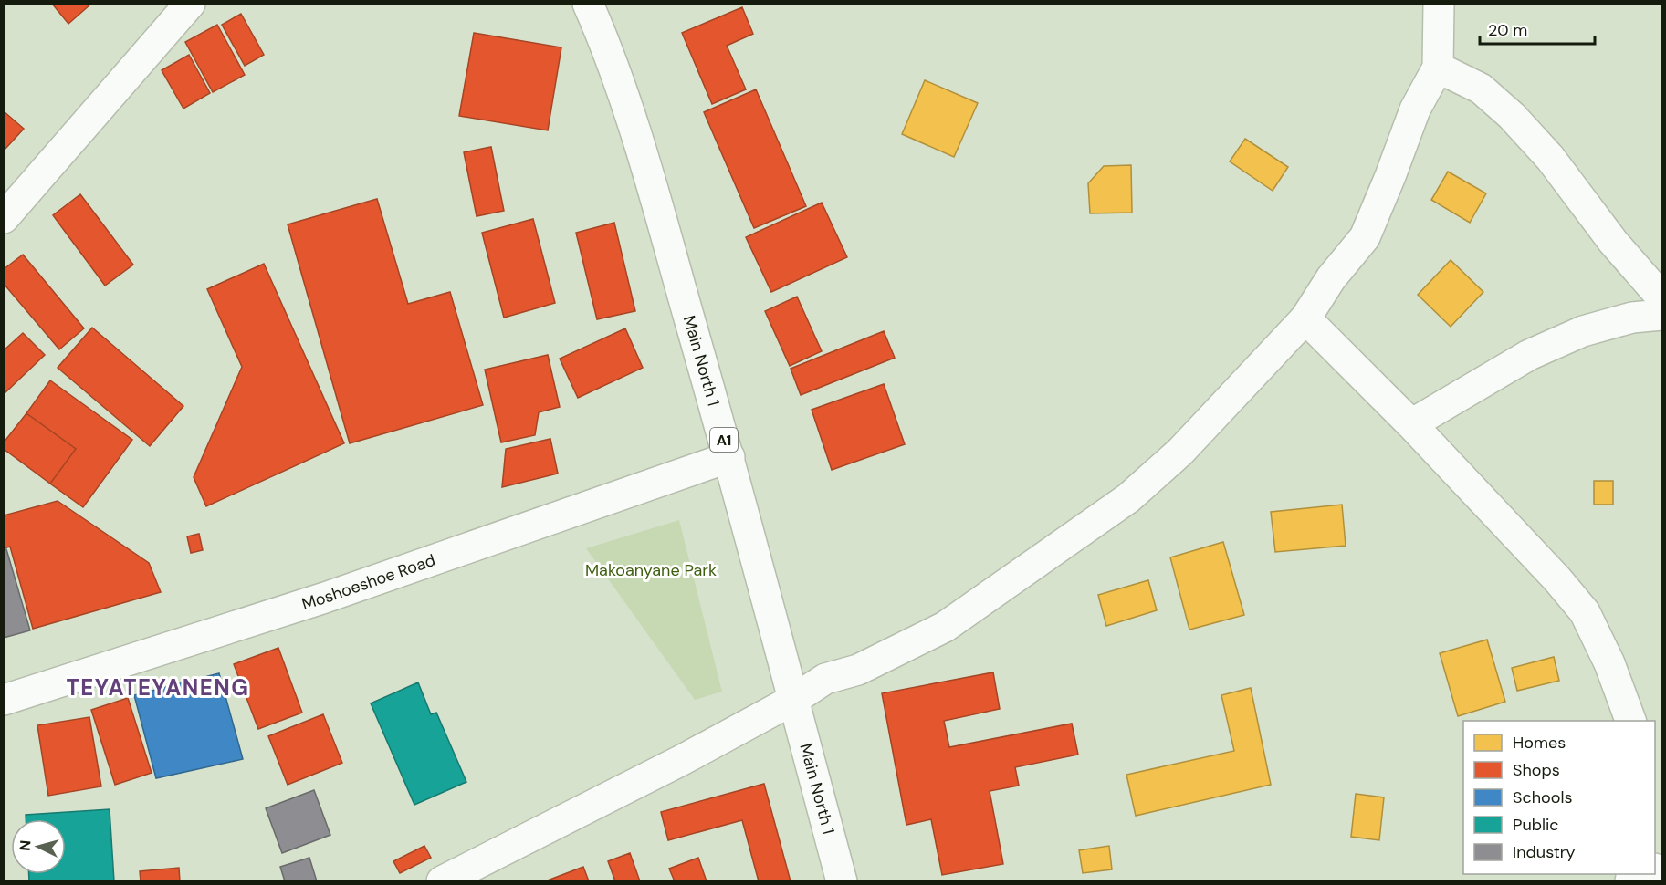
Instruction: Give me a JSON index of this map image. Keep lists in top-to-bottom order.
{
  "streets": {
    "main road": ["Main North 1", "A1", "Moshoeshoe Road"]
  },
  "crossings": [
    ["Main North 1", "Moshoeshoe Road"]
  ],
  "districts": ["TEYATEYANENG"],
  "parks": ["Makoanyane Park"],
  "legend": [
    "Homes",
    "Shops",
    "Schools",
    "Public",
    "Industry"
  ],
  "scale_bar": "20 m",
  "north": "left"
}
